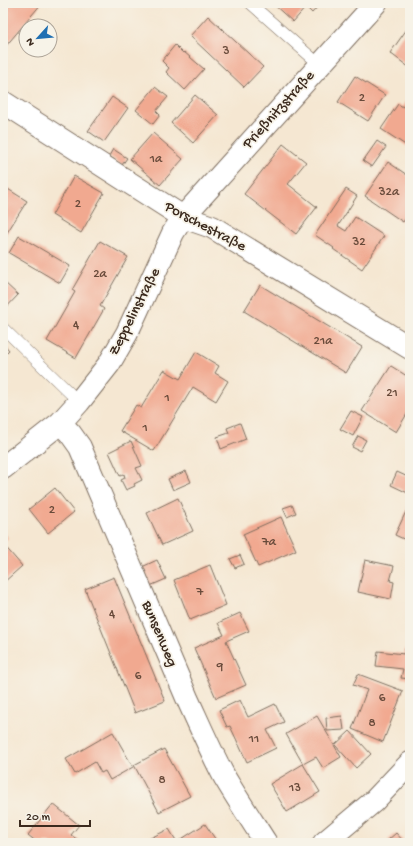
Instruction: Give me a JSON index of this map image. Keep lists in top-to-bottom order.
{
  "streets": {
    "street": [
      "Prießnitzstraße",
      "Porschestraße",
      "Zeppelinstraße",
      "Bunsenweg"
    ]
  },
  "crossings": [
    ["Prießnitzstraße", "Porschestraße"],
    ["Prießnitzstraße", "Zeppelinstraße"],
    ["Porschestraße", "Zeppelinstraße"],
    ["Zeppelinstraße", "Bunsenweg"]
  ],
  "house_numbers": [
    "3",
    "2",
    "1a",
    "32a",
    "2",
    "32",
    "2a",
    "4",
    "21a",
    "21",
    "1",
    "1",
    "2",
    "7a",
    "7",
    "4",
    "9",
    "6",
    "6",
    "8",
    "11",
    "8",
    "13"
  ],
  "scale_bar": "20 m",
  "north": "bottom left"
}
